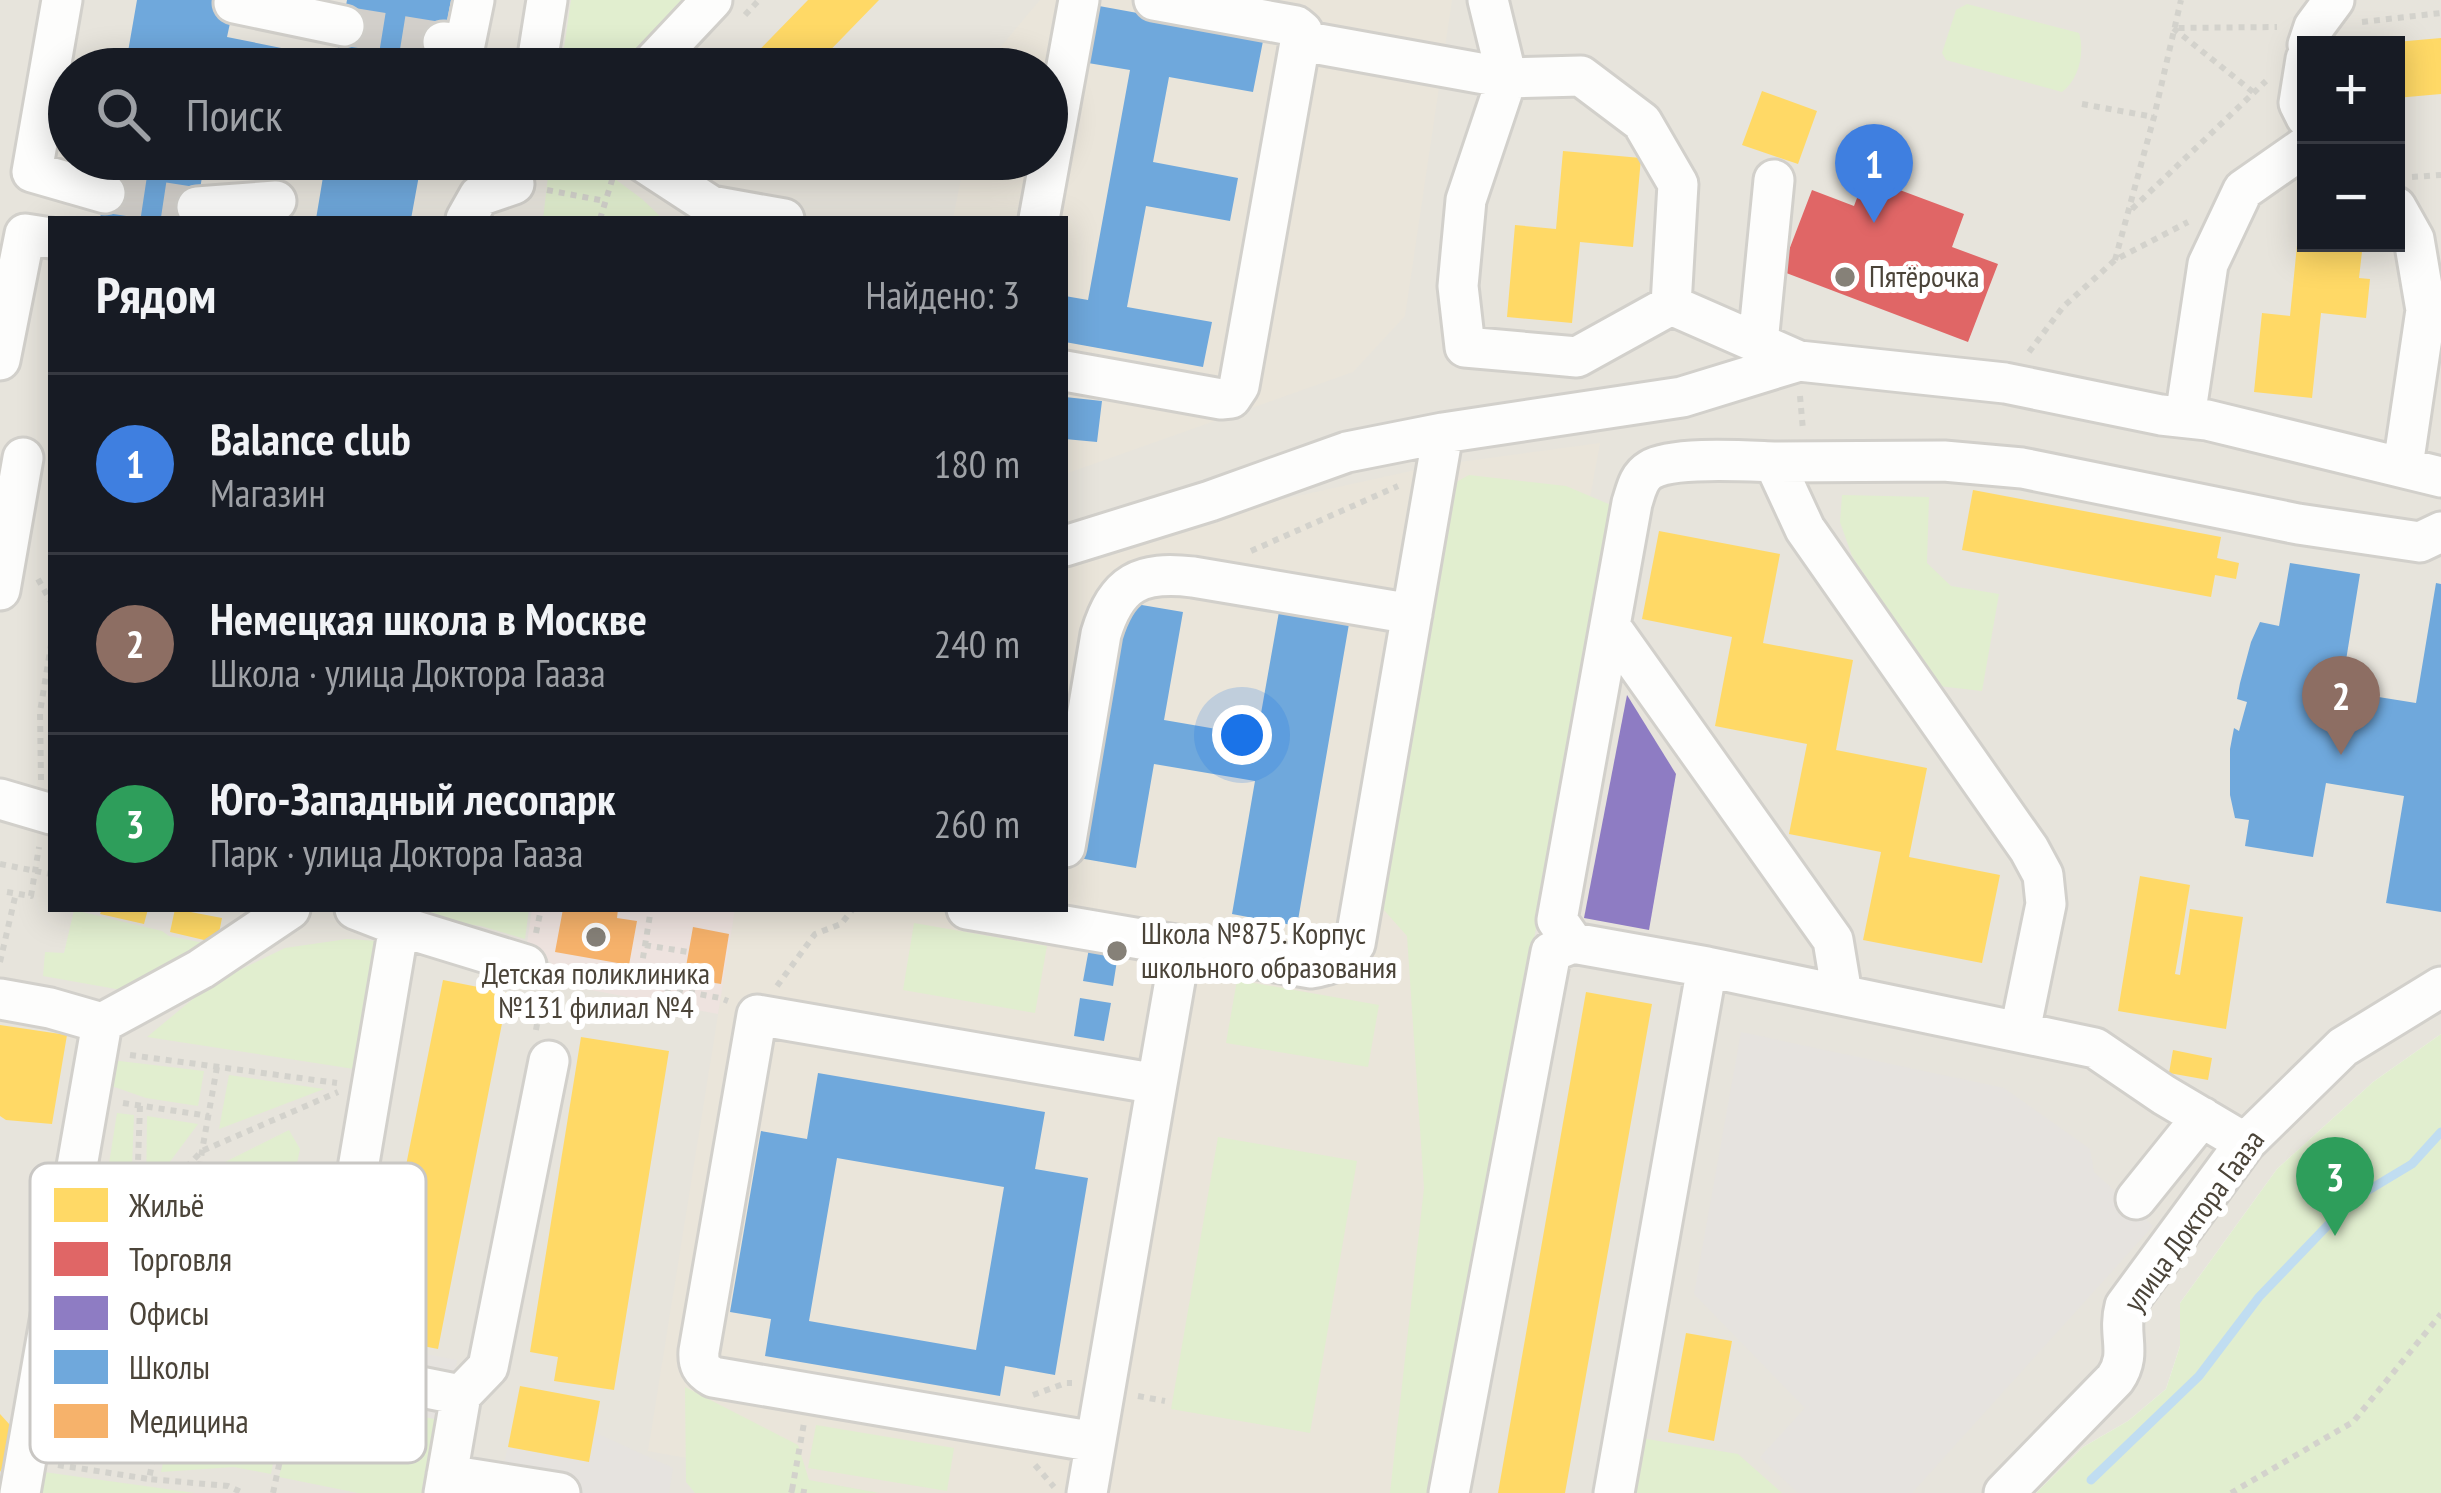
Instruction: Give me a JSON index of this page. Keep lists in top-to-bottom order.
{
  "streets": {
    "street": ["улица Доктора Гааза"]
  },
  "places": ["Пятёрочка", "Детская поликлиника №131 филиал №4", "Школа №875. Корпус школьного образования"],
  "legend": [
    "Жильё",
    "Торговля",
    "Офисы",
    "Школы",
    "Медицина"
  ],
  "page": {
    "map_buttons": ["+", "−"],
    "search": "Поиск",
    "pins": ["1", "2", "3"],
    "heading": ["Рядом", "Найдено: 3"],
    "list": [
      {
        "mark": "1",
        "name": "Balance club",
        "note": "Магазин",
        "value": "180 m"
      },
      {
        "mark": "2",
        "name": "Немецкая школа в Москве",
        "note": "Школа · улица Доктора Гааза",
        "value": "240 m"
      },
      {
        "mark": "3",
        "name": "Юго-Западный лесопарк",
        "note": "Парк · улица Доктора Гааза",
        "value": "260 m"
      }
    ]
  }
}
